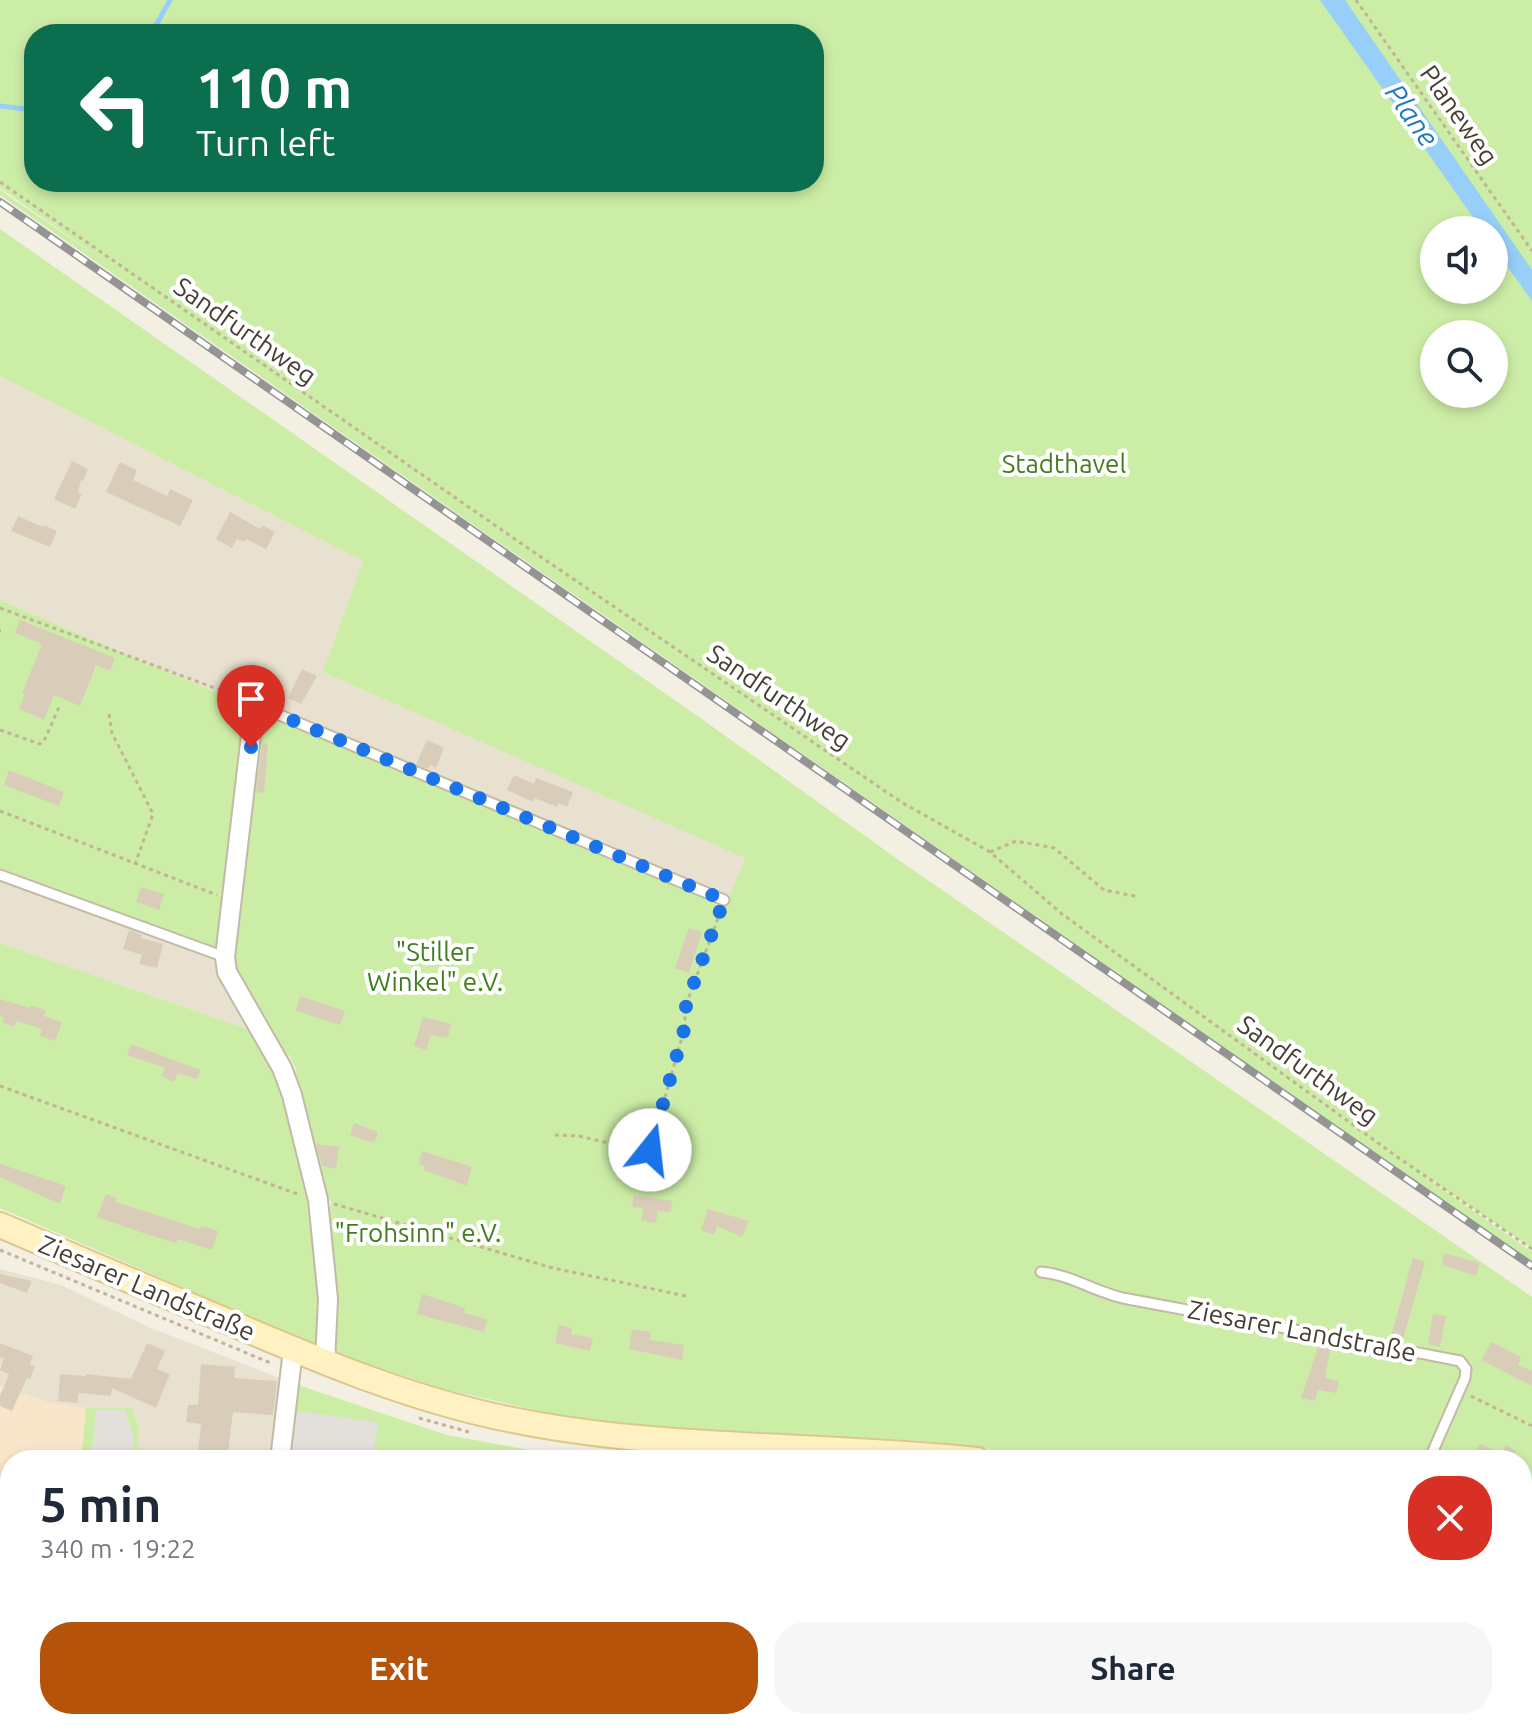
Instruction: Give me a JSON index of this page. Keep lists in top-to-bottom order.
{
  "streets": {
    "main road": ["Ziesarer Landstraße"],
    "path": ["Planeweg", "Sandfurthweg"]
  },
  "water": ["Plane"],
  "parks": ["Stadthavel", "\"Stiller Winkel\" e.V.", "\"Frohsinn\" e.V."],
  "page": {
    "turn": ["110 m", "Turn left"],
    "heading": ["5 min", "340 m · 19:22"],
    "buttons": ["Exit", "Share"]
  }
}
